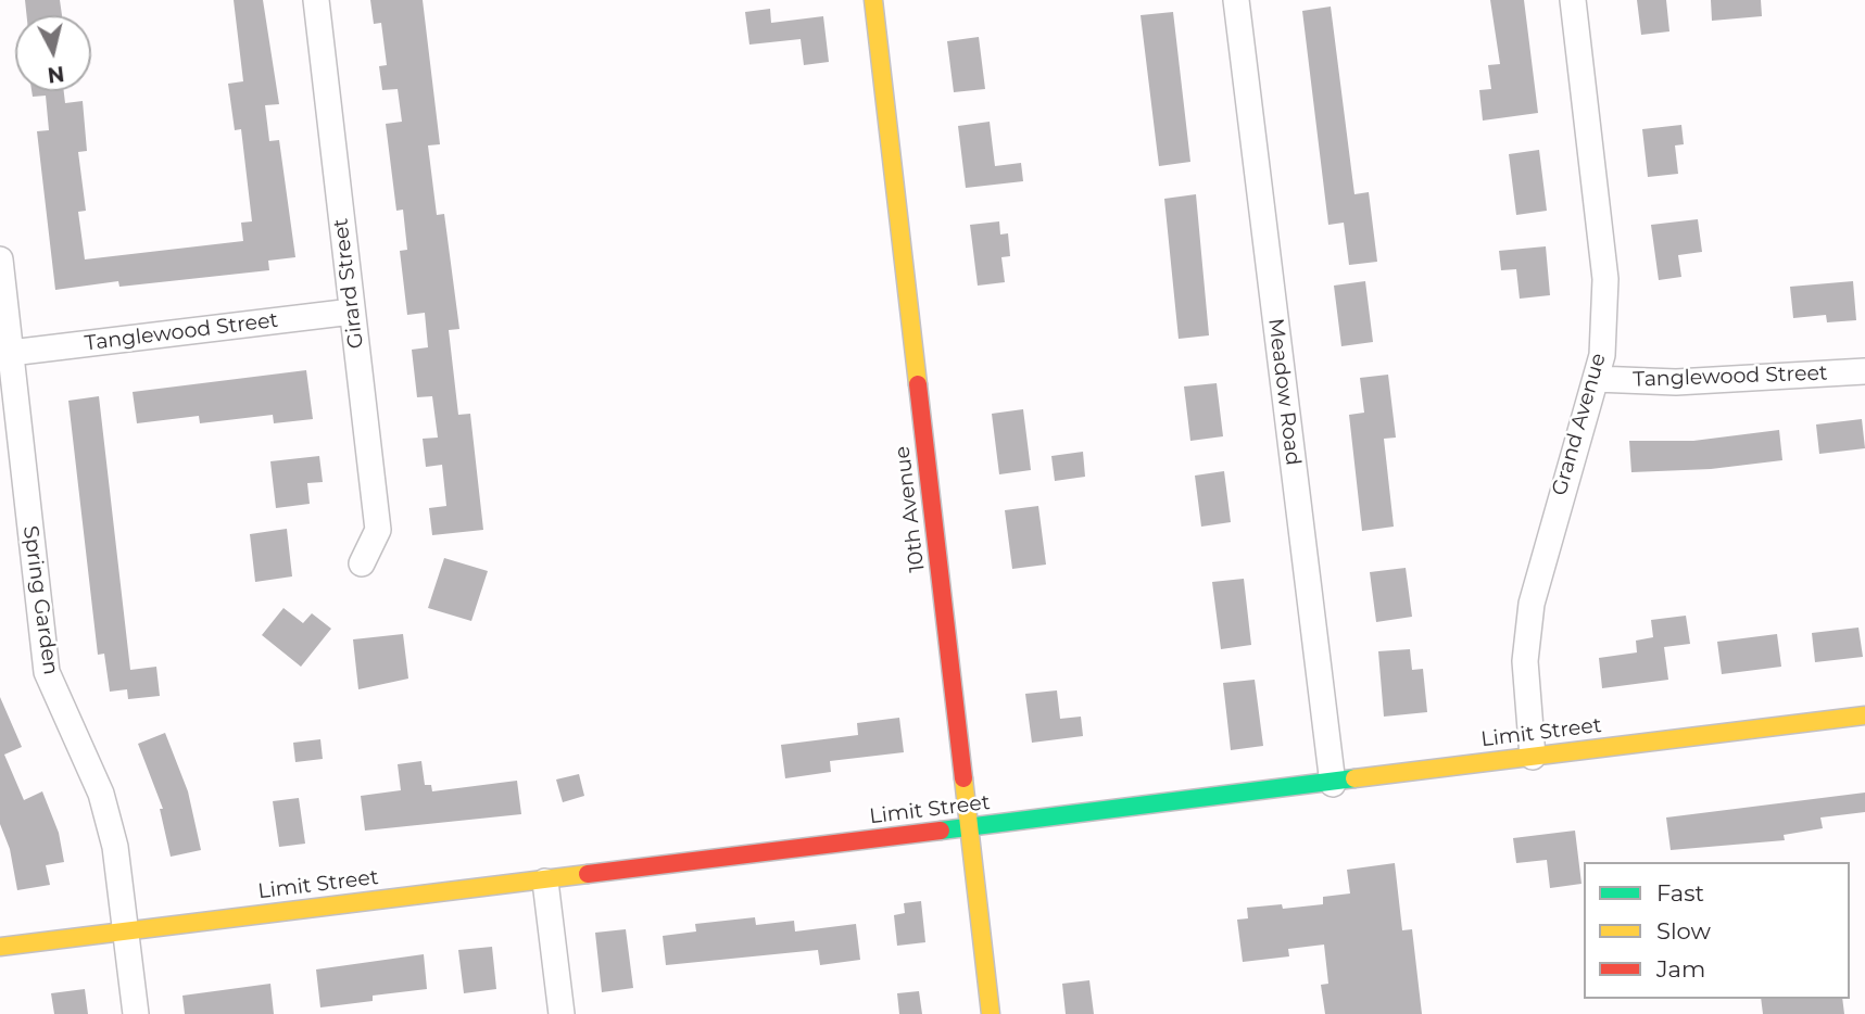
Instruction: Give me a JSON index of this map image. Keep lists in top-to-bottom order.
{
  "streets": {
    "street": [
      "Girard Street",
      "Tanglewood Street",
      "Meadow Road",
      "Grand Avenue",
      "10th Avenue",
      "Spring Garden",
      "Limit Street"
    ]
  },
  "crossings": [
    ["Girard Street", "Tanglewood Street"],
    ["Tanglewood Street", "Grand Avenue"],
    ["Tanglewood Street", "Spring Garden"],
    ["Meadow Road", "Limit Street"],
    ["Grand Avenue", "Limit Street"],
    ["10th Avenue", "Limit Street"],
    ["Spring Garden", "Limit Street"]
  ],
  "legend": ["Fast", "Slow", "Jam"],
  "north": "bottom"
}
